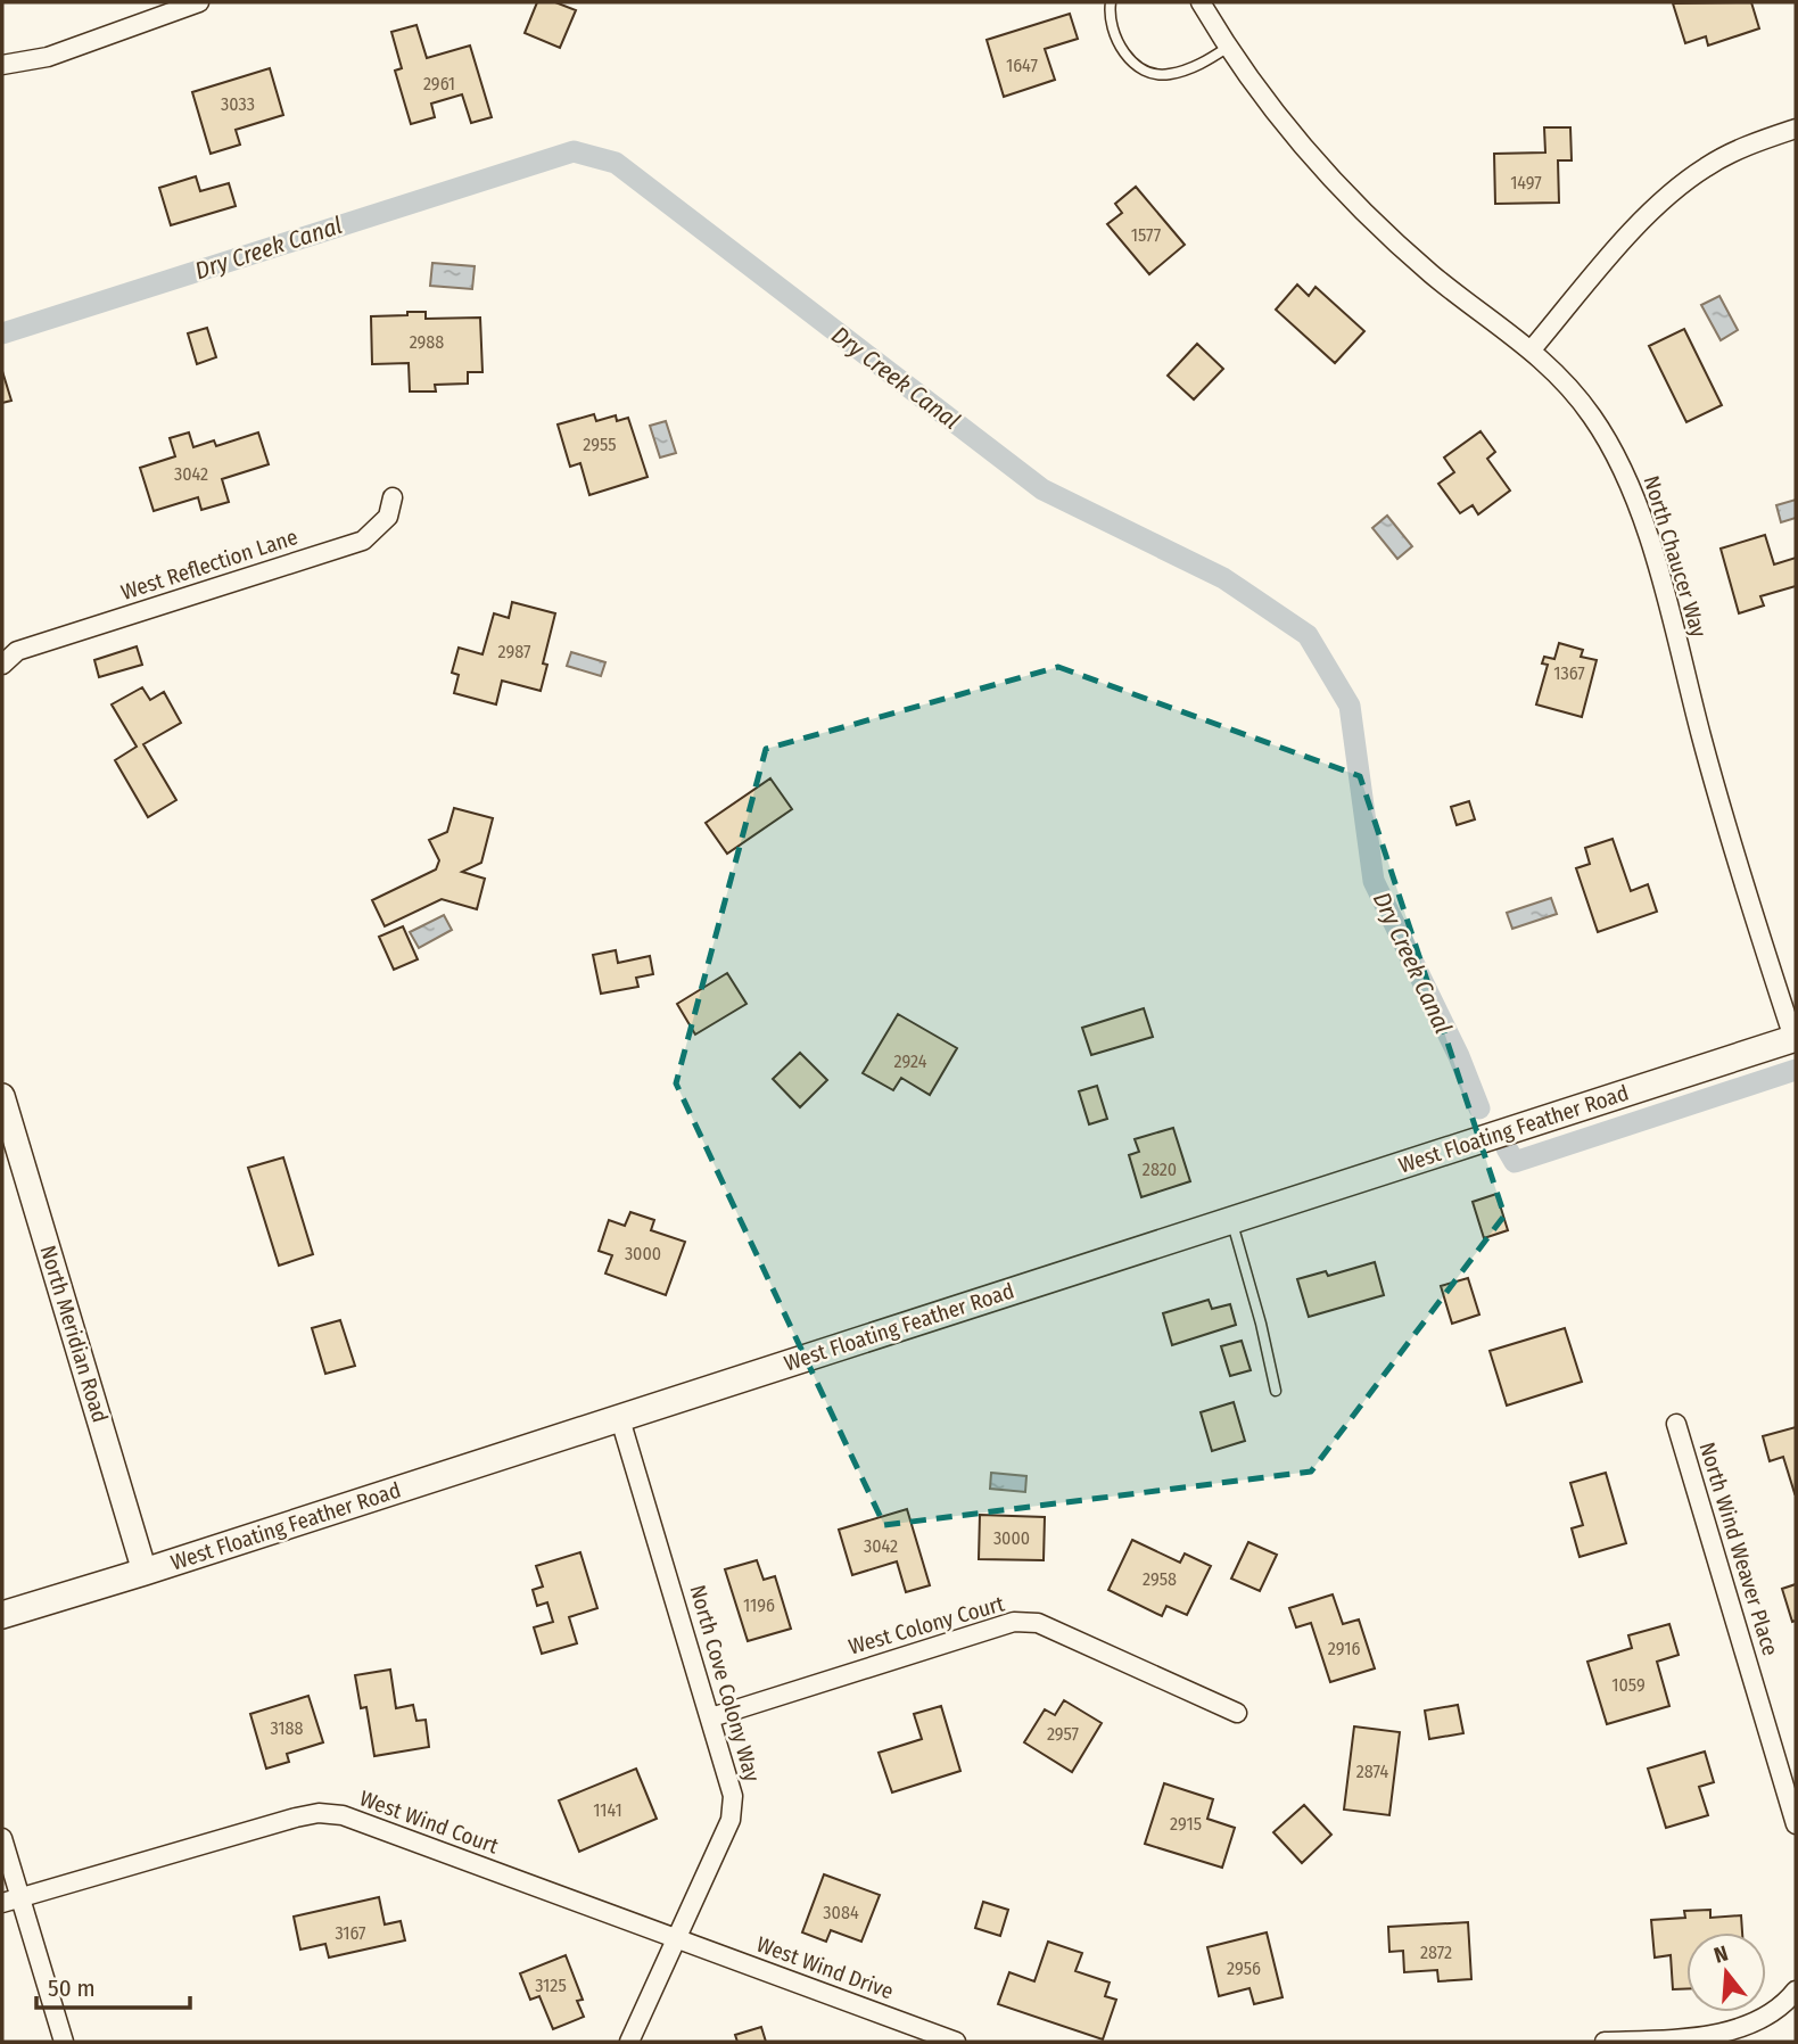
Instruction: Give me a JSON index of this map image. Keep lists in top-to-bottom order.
{
  "streets": {
    "main road": ["West Floating Feather Road"],
    "street": [
      "North Chaucer Way",
      "West Reflection Lane",
      "North Meridian Road",
      "North Wind Weaver Place",
      "West Colony Court",
      "North Cove Colony Way",
      "West Wind Court",
      "West Wind Drive"
    ]
  },
  "crossings": [
    ["North Chaucer Way", "West Floating Feather Road"],
    ["West Floating Feather Road", "North Meridian Road"],
    ["West Floating Feather Road", "North Cove Colony Way"],
    ["West Colony Court", "North Cove Colony Way"],
    ["North Cove Colony Way", "West Wind Court"],
    ["North Cove Colony Way", "West Wind Drive"],
    ["West Wind Court", "West Wind Drive"]
  ],
  "water": ["Dry Creek Canal"],
  "house_numbers": [
    "1647",
    "2961",
    "3033",
    "1497",
    "1577",
    "2988",
    "2955",
    "3042",
    "2987",
    "1367",
    "2924",
    "2820",
    "3000",
    "3000",
    "3042",
    "2958",
    "1196",
    "2916",
    "1059",
    "3188",
    "2957",
    "2874",
    "1141",
    "2915",
    "3084",
    "3167",
    "2872",
    "2956",
    "3125"
  ],
  "scale_bar": "50 m",
  "north": "top"
}
